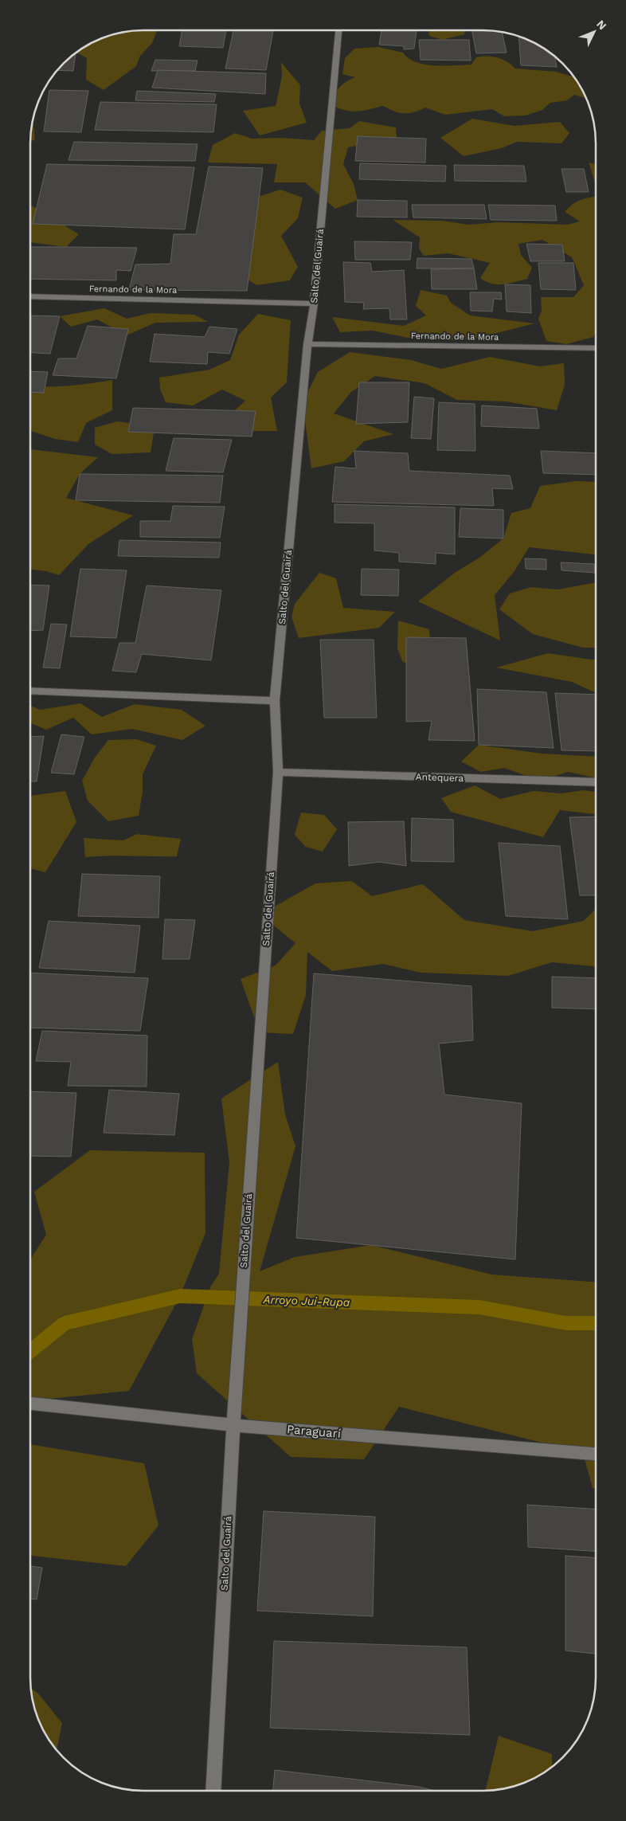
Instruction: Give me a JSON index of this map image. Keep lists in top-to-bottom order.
{
  "streets": {
    "street": [
      "Salto del Guairá",
      "Fernando de la Mora",
      "Antequera",
      "Paraguarí"
    ]
  },
  "crossings": [
    ["Salto del Guairá", "Fernando de la Mora"],
    ["Salto del Guairá", "Antequera"],
    ["Salto del Guairá", "Paraguarí"]
  ],
  "water": ["Arroyo Jui-Rupa"],
  "north": "top right"
}
